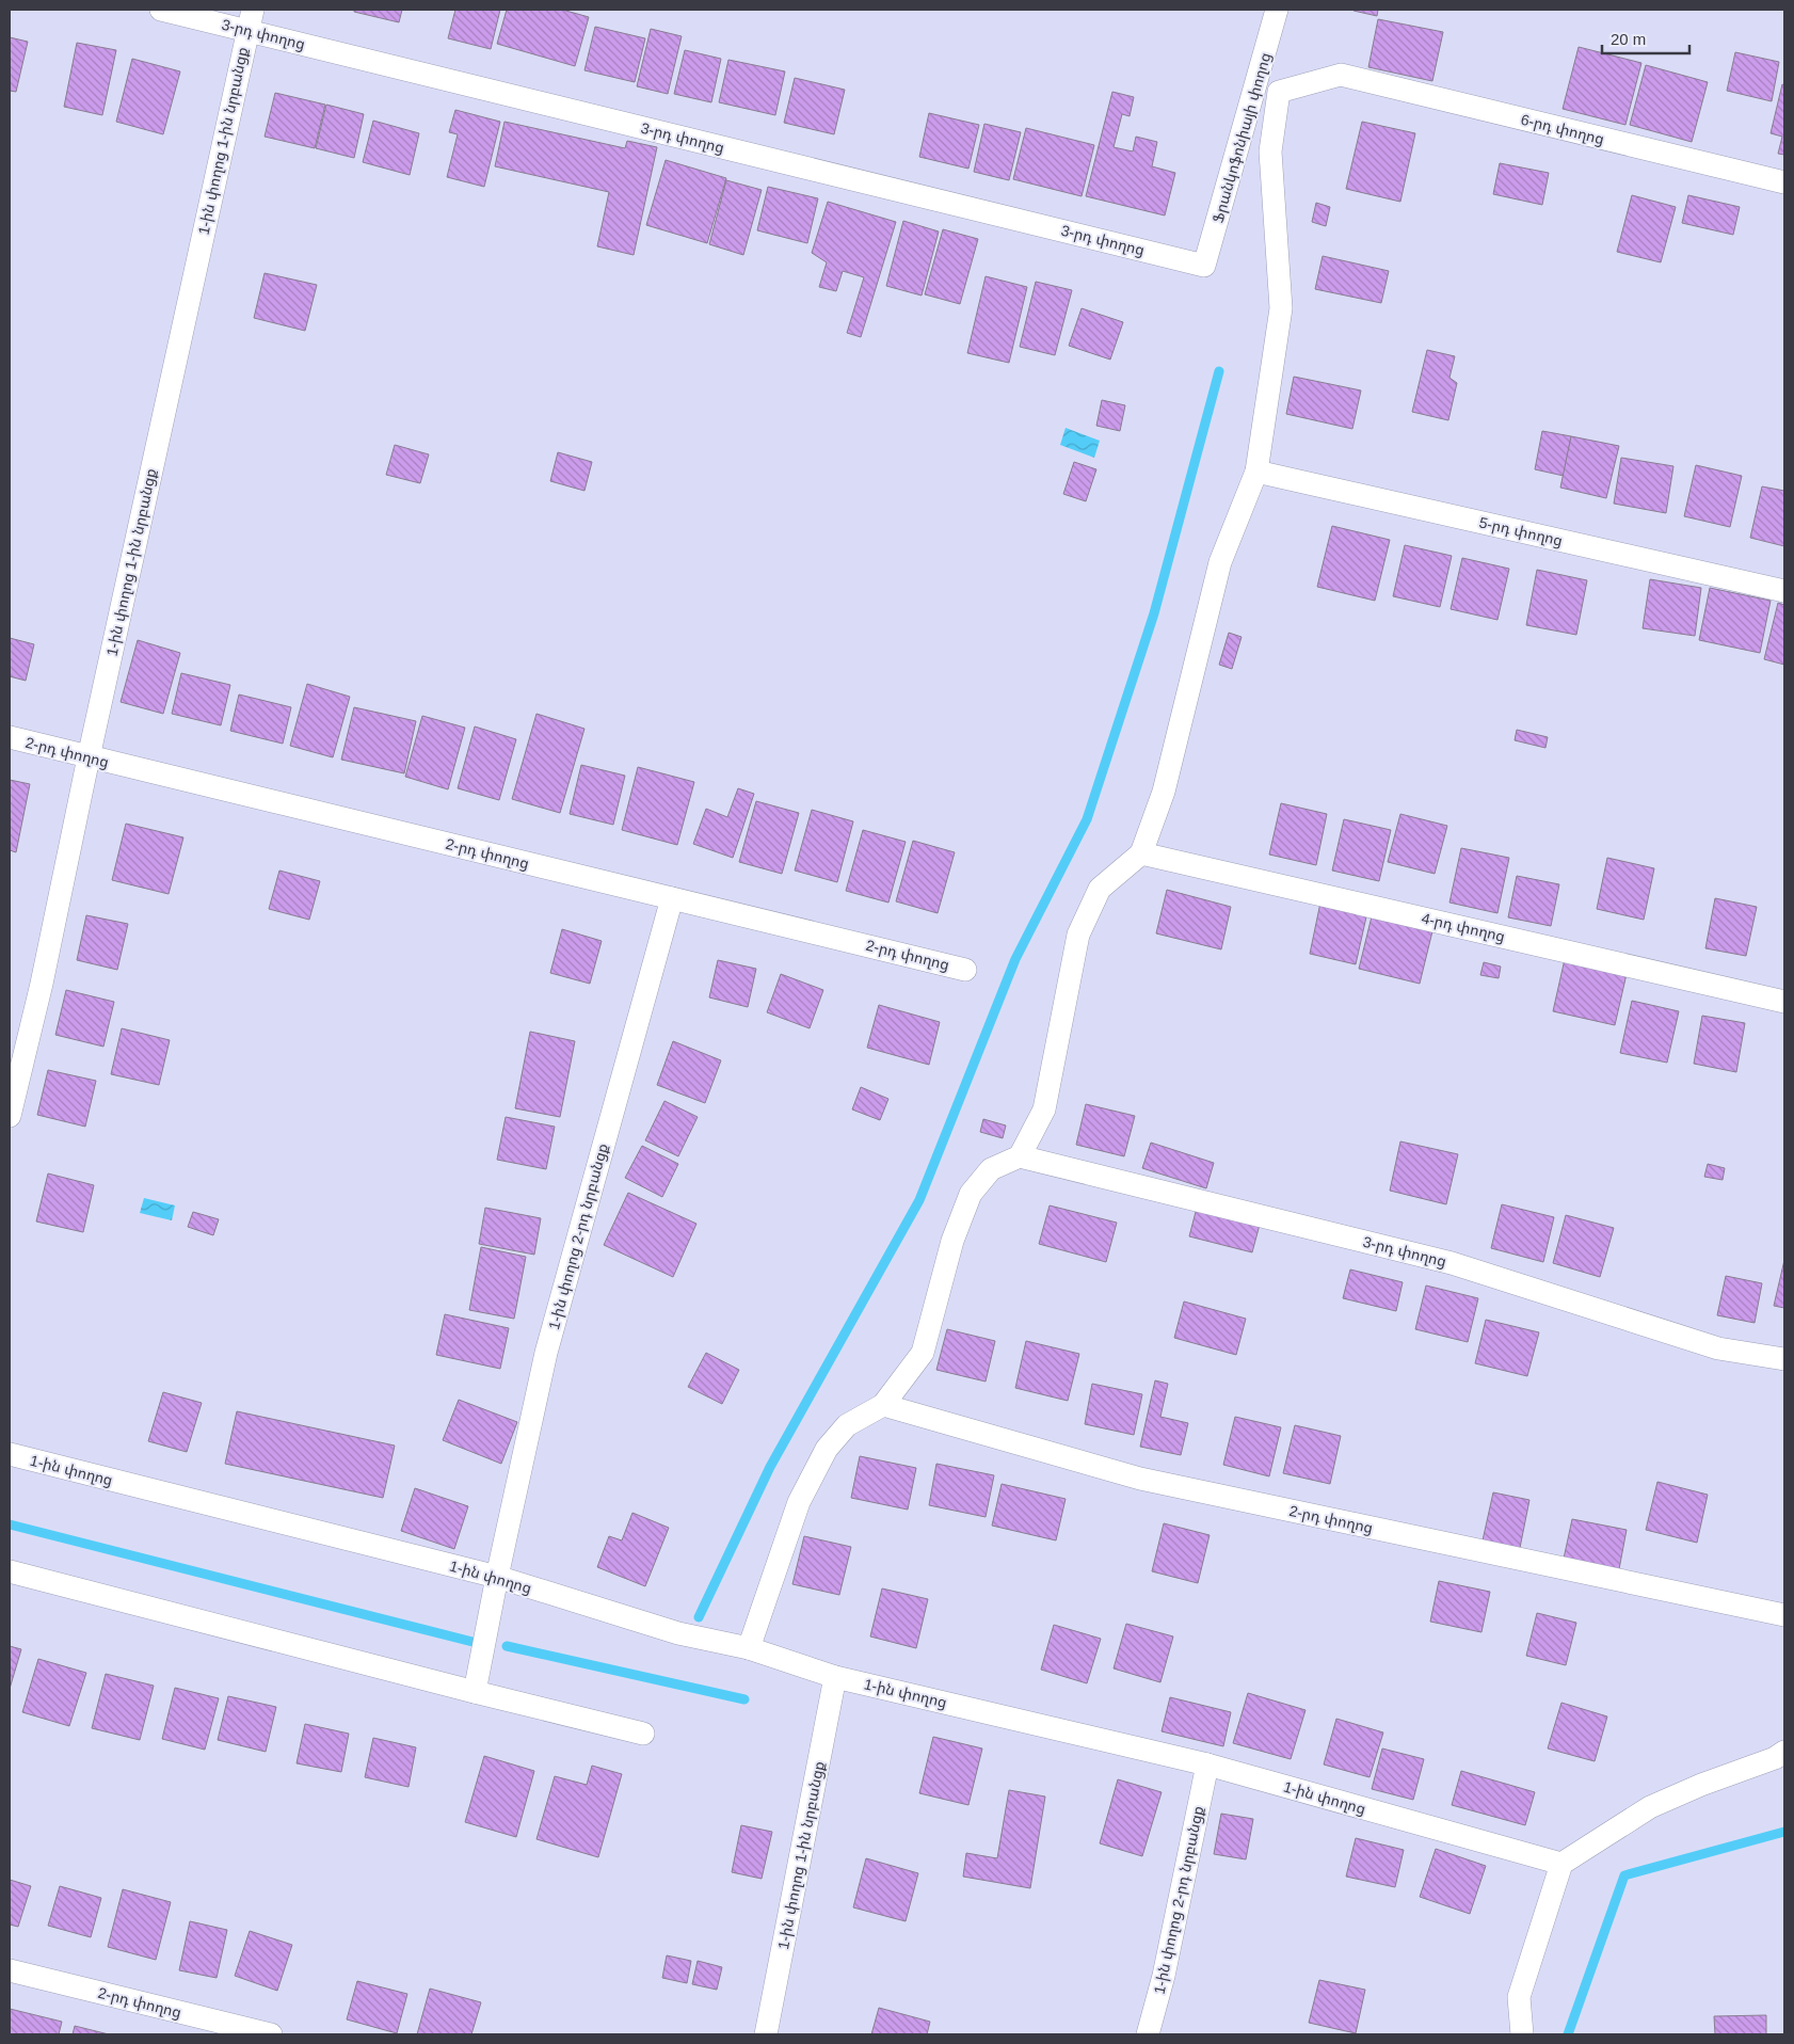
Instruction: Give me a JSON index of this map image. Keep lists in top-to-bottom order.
{
  "streets": {
    "street": [
      "3-րդ փողոց",
      "6-րդ փողոց",
      "Ֆրանկոֆոնիայի փողոց",
      "1-ին փողոց 1-ին նրբանցք",
      "5-րդ փողոց",
      "2-րդ փողոց",
      "4-րդ փողոց",
      "1-ին փողոց 2-րդ նրբանցք",
      "1-ին փողոց"
    ]
  },
  "crossings": [
    ["3-րդ փողոց", "Ֆրանկոֆոնիայի փողոց"],
    ["3-րդ փողոց", "1-ին փողոց 1-ին նրբանցք"],
    ["1-ին փողոց 1-ին նրբանցք", "2-րդ փողոց"],
    ["1-ին փողոց 1-ին նրբանցք", "1-ին փողոց"],
    ["2-րդ փողոց", "1-ին փողոց 2-րդ նրբանցք"],
    ["1-ին փողոց 2-րդ նրբանցք", "1-ին փողոց"]
  ],
  "scale_bar": "20 m"
}
